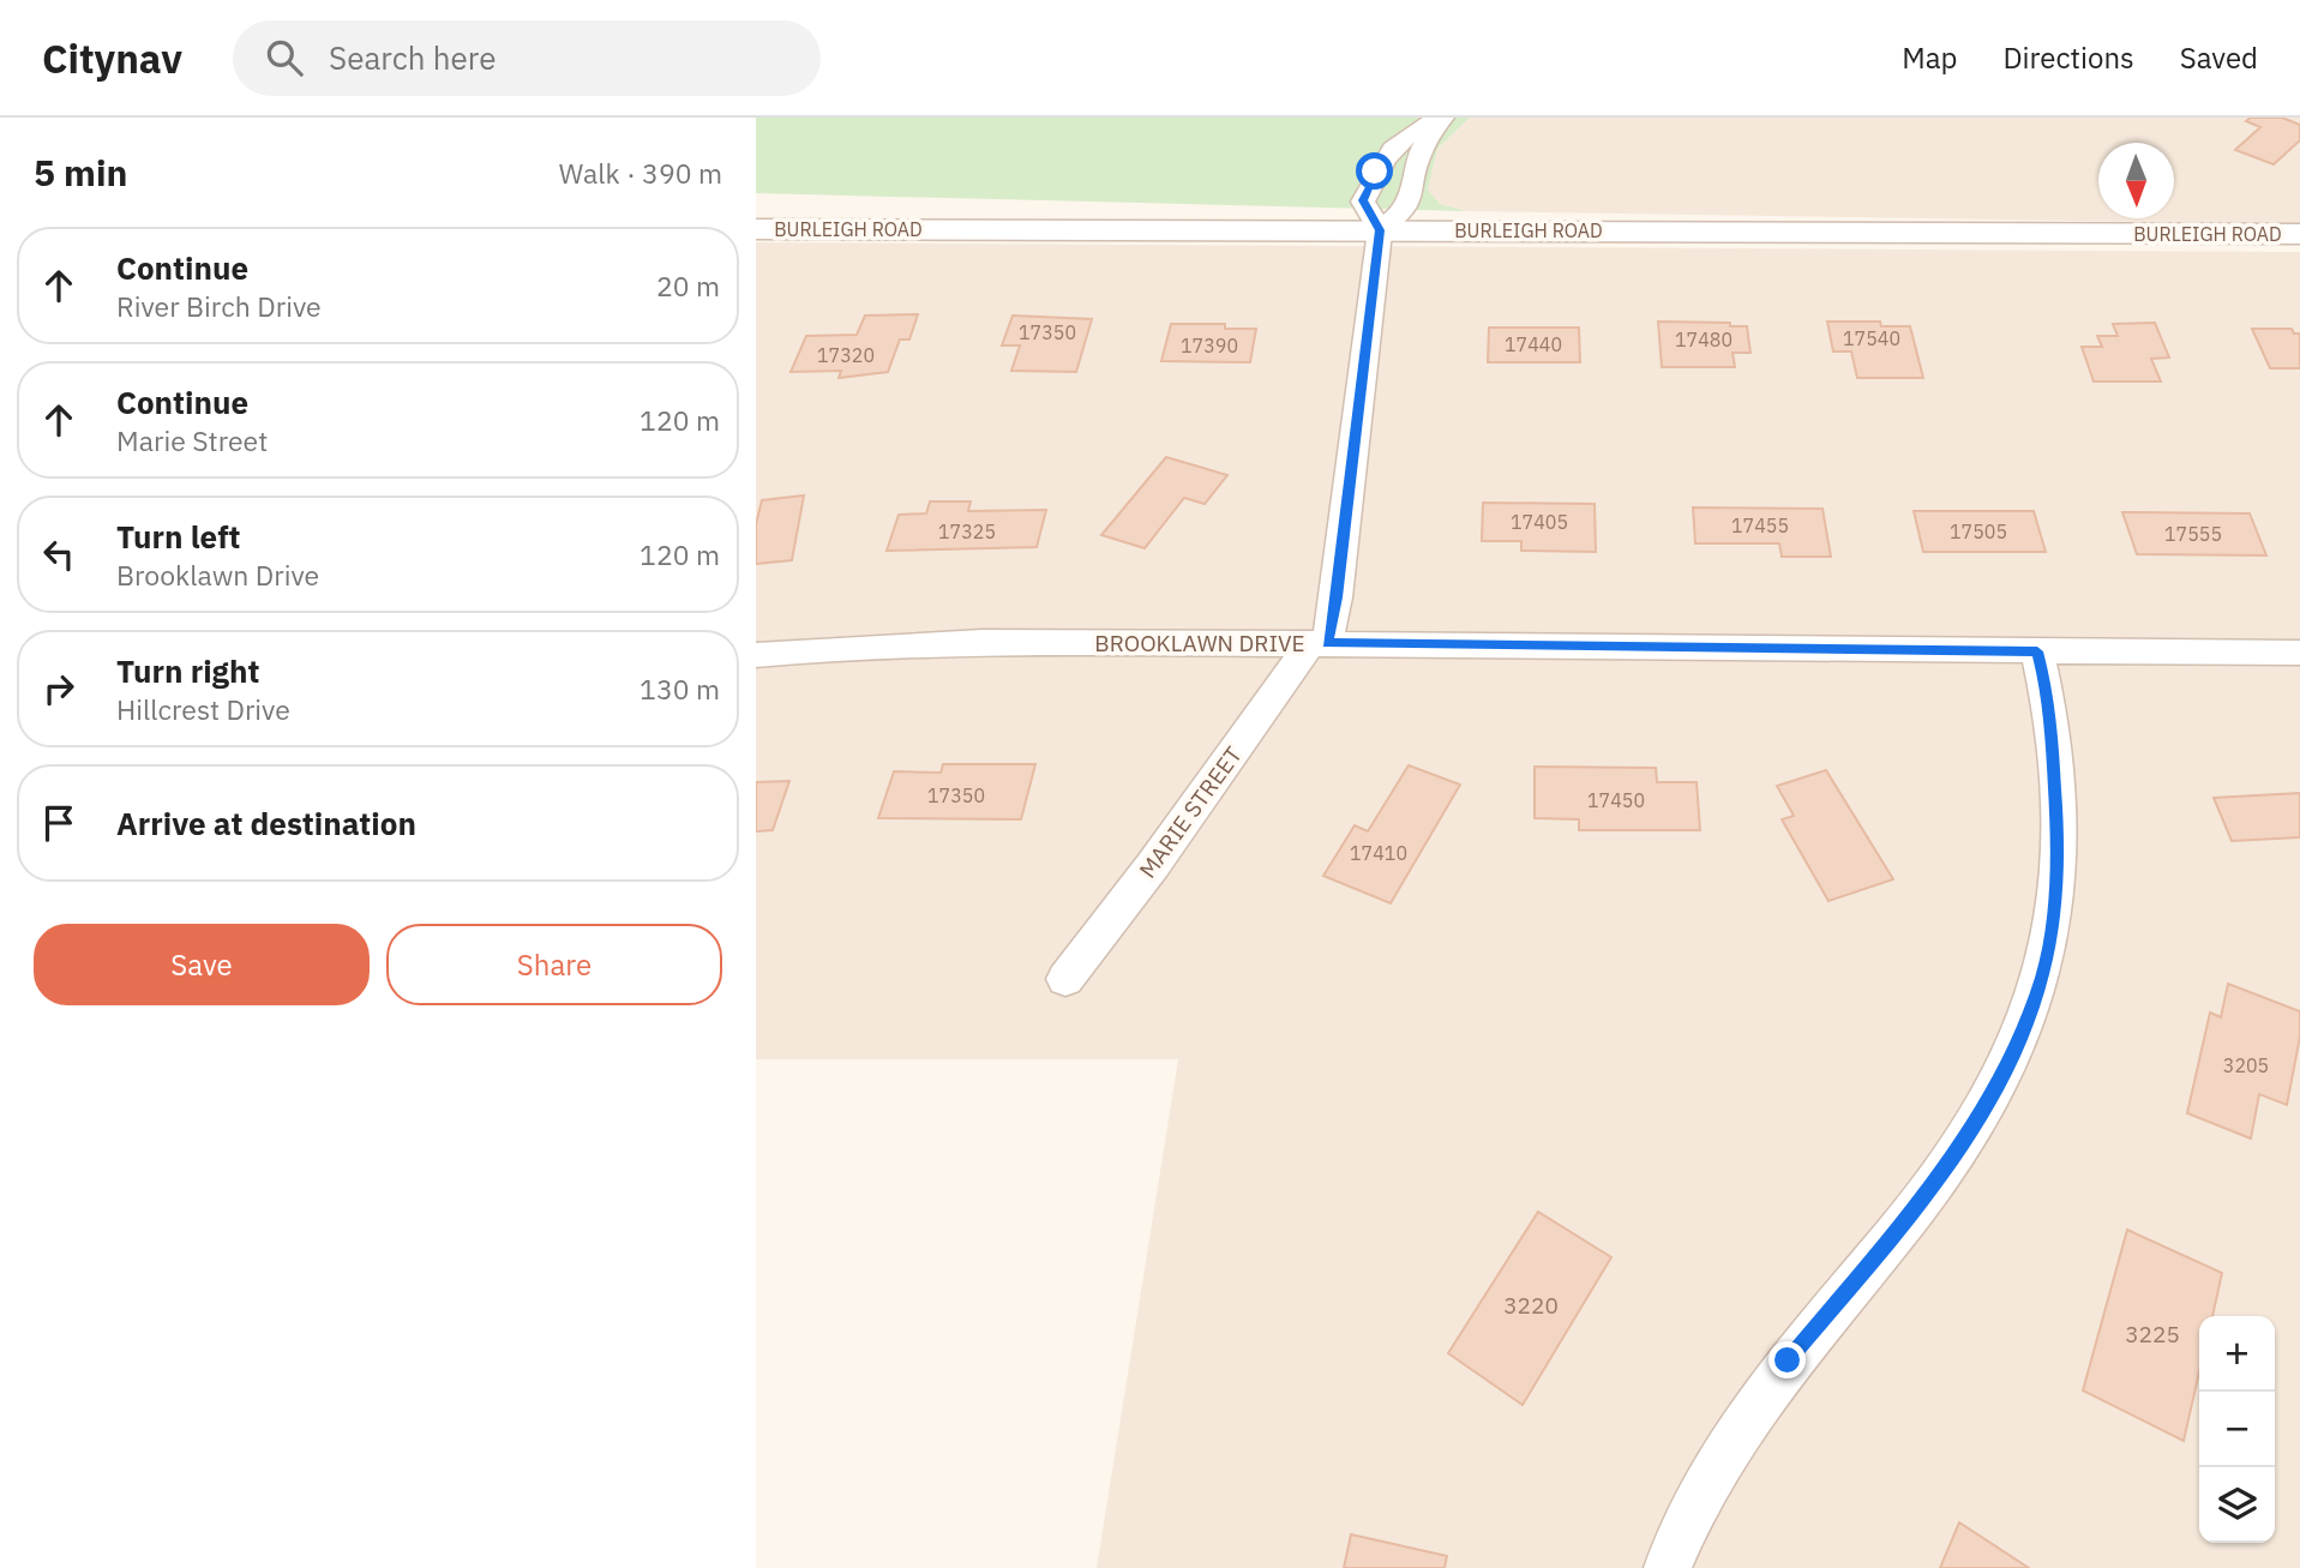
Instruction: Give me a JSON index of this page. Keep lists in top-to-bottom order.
{
  "streets": {
    "street": ["BURLEIGH ROAD", "BROOKLAWN DRIVE", "MARIE STREET"]
  },
  "crossings": [
    ["BURLEIGH ROAD", "MARIE STREET"],
    ["BROOKLAWN DRIVE", "MARIE STREET"]
  ],
  "house_numbers": [
    "17350",
    "17540",
    "17480",
    "17440",
    "17390",
    "17320",
    "17405",
    "17455",
    "17325",
    "17505",
    "17555",
    "17350",
    "17450",
    "17410",
    "3205",
    "3220",
    "3225"
  ],
  "north": "bottom",
  "page": {
    "header": "Citynav",
    "search": "Search here",
    "nav": ["Map", "Directions", "Saved"],
    "heading": ["5 min", "Walk · 390 m"],
    "list": [
      ["Continue", "River Birch Drive", "20 m"],
      ["Continue", "Marie Street", "120 m"],
      ["Turn left", "Brooklawn Drive", "120 m"],
      ["Turn right", "Hillcrest Drive", "130 m"],
      "Arrive at destination"
    ],
    "buttons": ["Save", "Share"],
    "map_buttons": ["+", "−"]
  }
}
